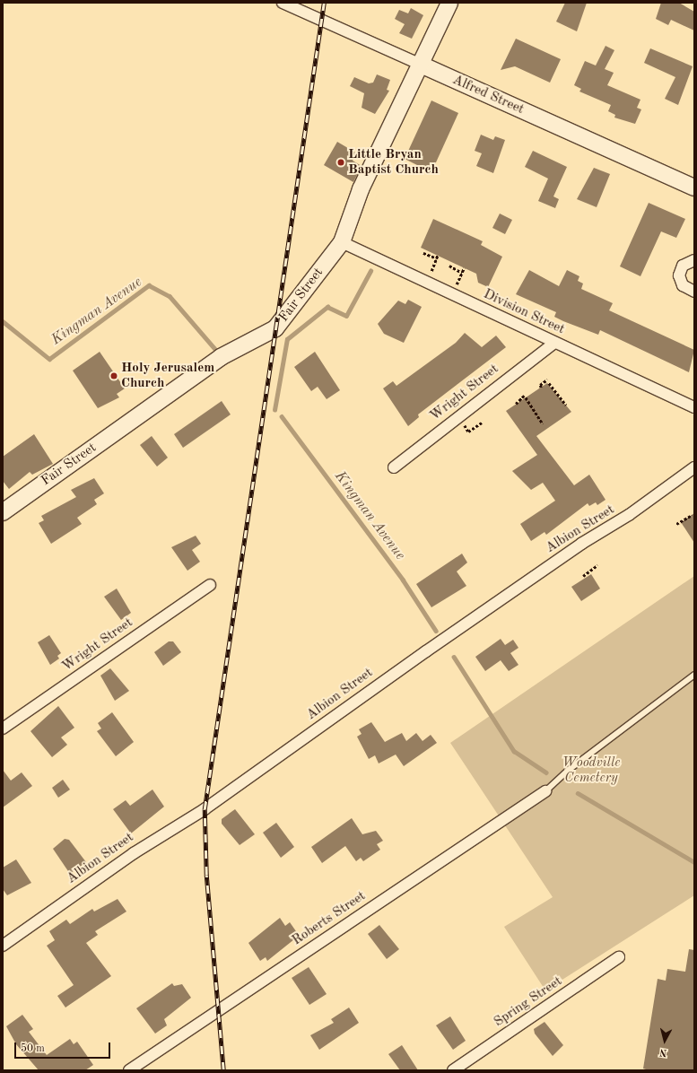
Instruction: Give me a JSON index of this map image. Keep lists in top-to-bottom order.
{
  "streets": {
    "street": [
      "Alfred Street",
      "Fair Street",
      "Division Street",
      "Wright Street",
      "Albion Street",
      "Roberts Street",
      "Spring Street"
    ]
  },
  "crossings": [
    ["Alfred Street", "Fair Street"],
    ["Fair Street", "Division Street"],
    ["Division Street", "Wright Street"]
  ],
  "water": ["Kingman Avenue"],
  "parks": ["Woodville Cemetery"],
  "places": ["Little Bryan Baptist Church", "Holy Jerusalem Church"],
  "scale_bar": "50 m",
  "north": "bottom"
}
